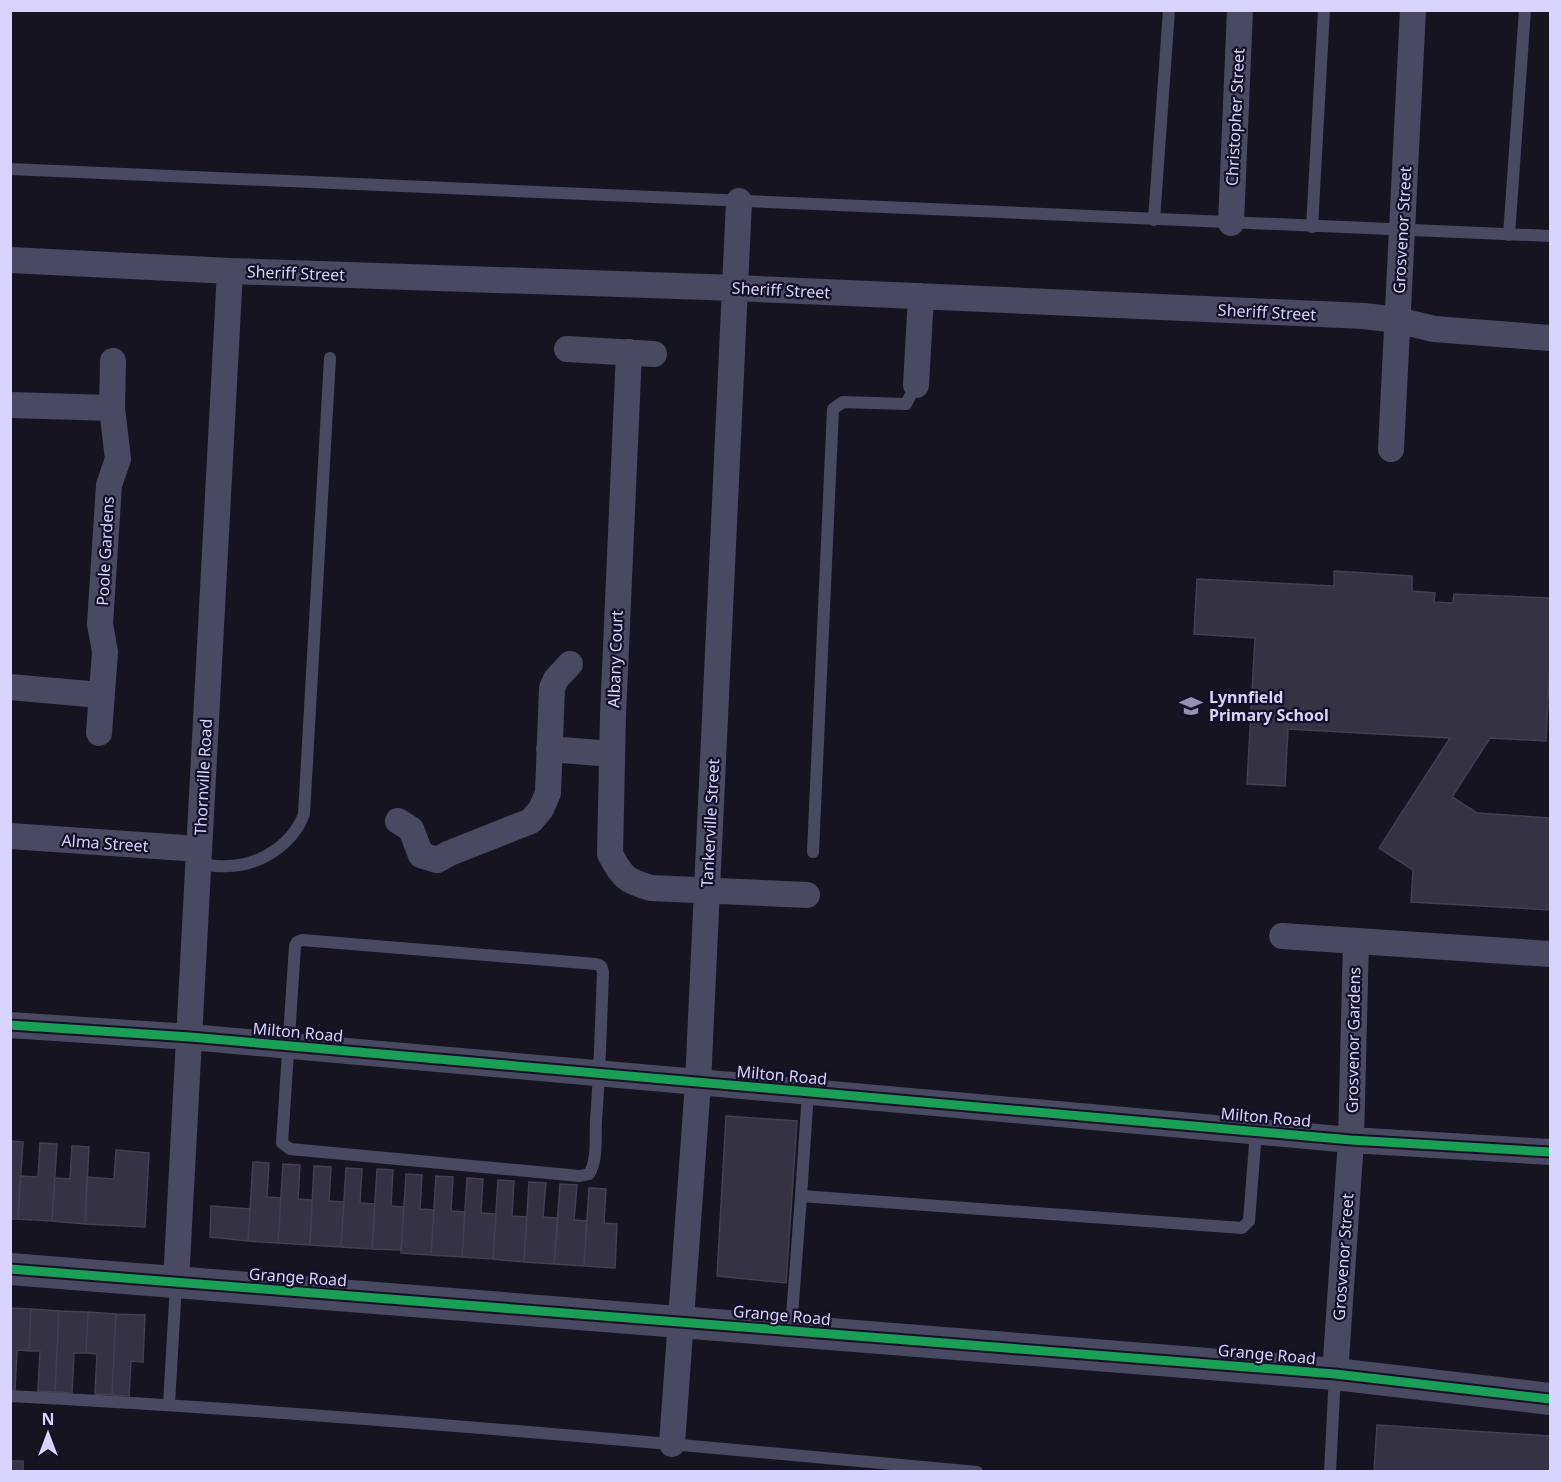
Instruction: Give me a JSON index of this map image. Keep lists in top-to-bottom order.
{
  "streets": {
    "street": [
      "Christopher Street",
      "Grosvenor Street",
      "Sheriff Street",
      "Poole Gardens",
      "Albany Court",
      "Thornville Road",
      "Tankerville Street",
      "Alma Street",
      "Milton Road",
      "Grosvenor Gardens",
      "Grange Road"
    ]
  },
  "crossings": [
    ["Grosvenor Street", "Sheriff Street"],
    ["Grosvenor Street", "Milton Road"],
    ["Grosvenor Street", "Grosvenor Gardens"],
    ["Grosvenor Street", "Grange Road"],
    ["Sheriff Street", "Thornville Road"],
    ["Sheriff Street", "Tankerville Street"],
    ["Albany Court", "Tankerville Street"],
    ["Thornville Road", "Alma Street"],
    ["Thornville Road", "Milton Road"],
    ["Thornville Road", "Grange Road"],
    ["Tankerville Street", "Milton Road"],
    ["Tankerville Street", "Grange Road"],
    ["Milton Road", "Grosvenor Gardens"]
  ],
  "places": {
    "school or university": ["Lynnfield Primary School"]
  },
  "north": "top"
}
